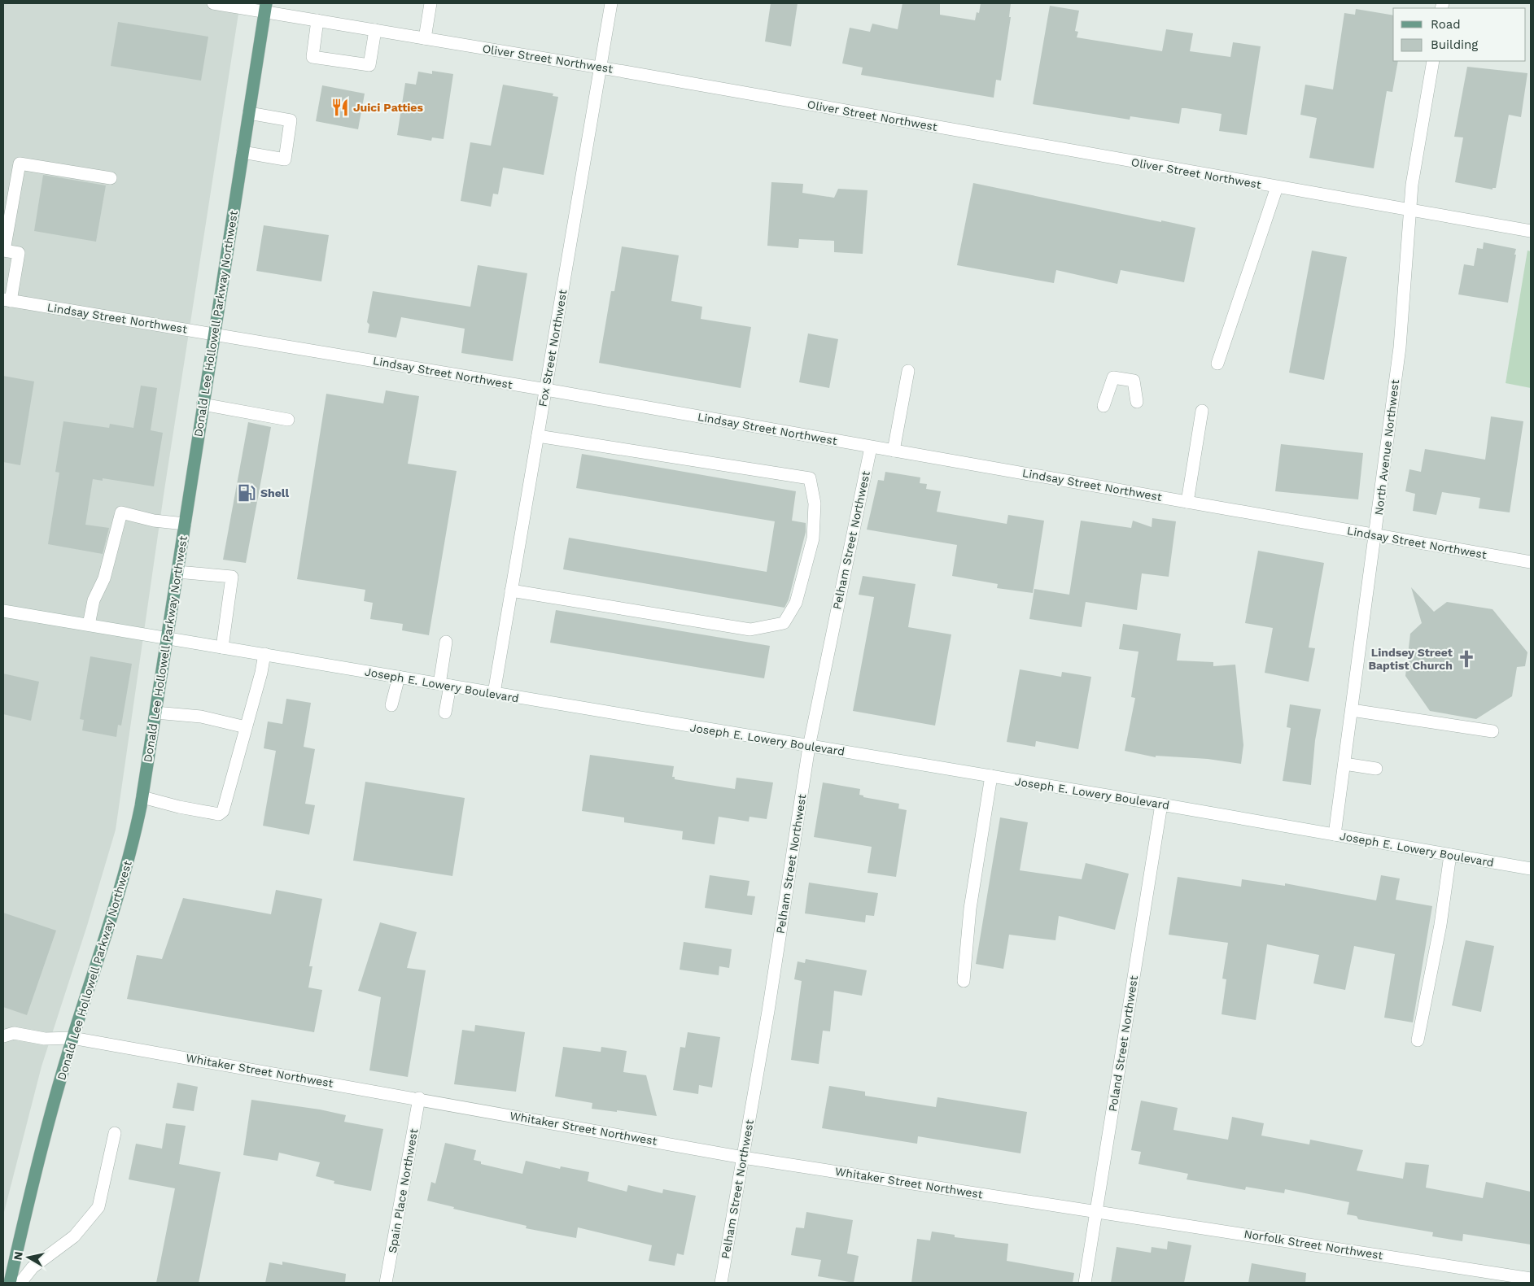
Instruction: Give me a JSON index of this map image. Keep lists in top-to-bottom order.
{
  "streets": {
    "main road": ["Donald Lee Hollowell Parkway Northwest"],
    "street": [
      "Oliver Street Northwest",
      "Lindsay Street Northwest",
      "Fox Street Northwest",
      "North Avenue Northwest",
      "Pelham Street Northwest",
      "Joseph E. Lowery Boulevard",
      "Poland Street Northwest",
      "Whitaker Street Northwest",
      "Spain Place Northwest",
      "Norfolk Street Northwest"
    ]
  },
  "crossings": [
    ["Oliver Street Northwest", "Donald Lee Hollowell Parkway Northwest"],
    ["Oliver Street Northwest", "Fox Street Northwest"],
    ["Oliver Street Northwest", "North Avenue Northwest"],
    ["Lindsay Street Northwest", "Donald Lee Hollowell Parkway Northwest"],
    ["Lindsay Street Northwest", "Fox Street Northwest"],
    ["Lindsay Street Northwest", "North Avenue Northwest"],
    ["Lindsay Street Northwest", "Pelham Street Northwest"],
    ["Donald Lee Hollowell Parkway Northwest", "Joseph E. Lowery Boulevard"],
    ["Donald Lee Hollowell Parkway Northwest", "Whitaker Street Northwest"],
    ["Fox Street Northwest", "Joseph E. Lowery Boulevard"],
    ["North Avenue Northwest", "Joseph E. Lowery Boulevard"],
    ["Pelham Street Northwest", "Joseph E. Lowery Boulevard"],
    ["Pelham Street Northwest", "Whitaker Street Northwest"],
    ["Joseph E. Lowery Boulevard", "Poland Street Northwest"],
    ["Poland Street Northwest", "Whitaker Street Northwest"],
    ["Poland Street Northwest", "Norfolk Street Northwest"],
    ["Whitaker Street Northwest", "Spain Place Northwest"],
    ["Whitaker Street Northwest", "Norfolk Street Northwest"]
  ],
  "places": {
    "restaurant": ["Juici Patties"],
    "fuel station": ["Shell"],
    "church": ["Lindsey Street Baptist Church"]
  },
  "legend": ["Road", "Building"],
  "north": "left"
}
